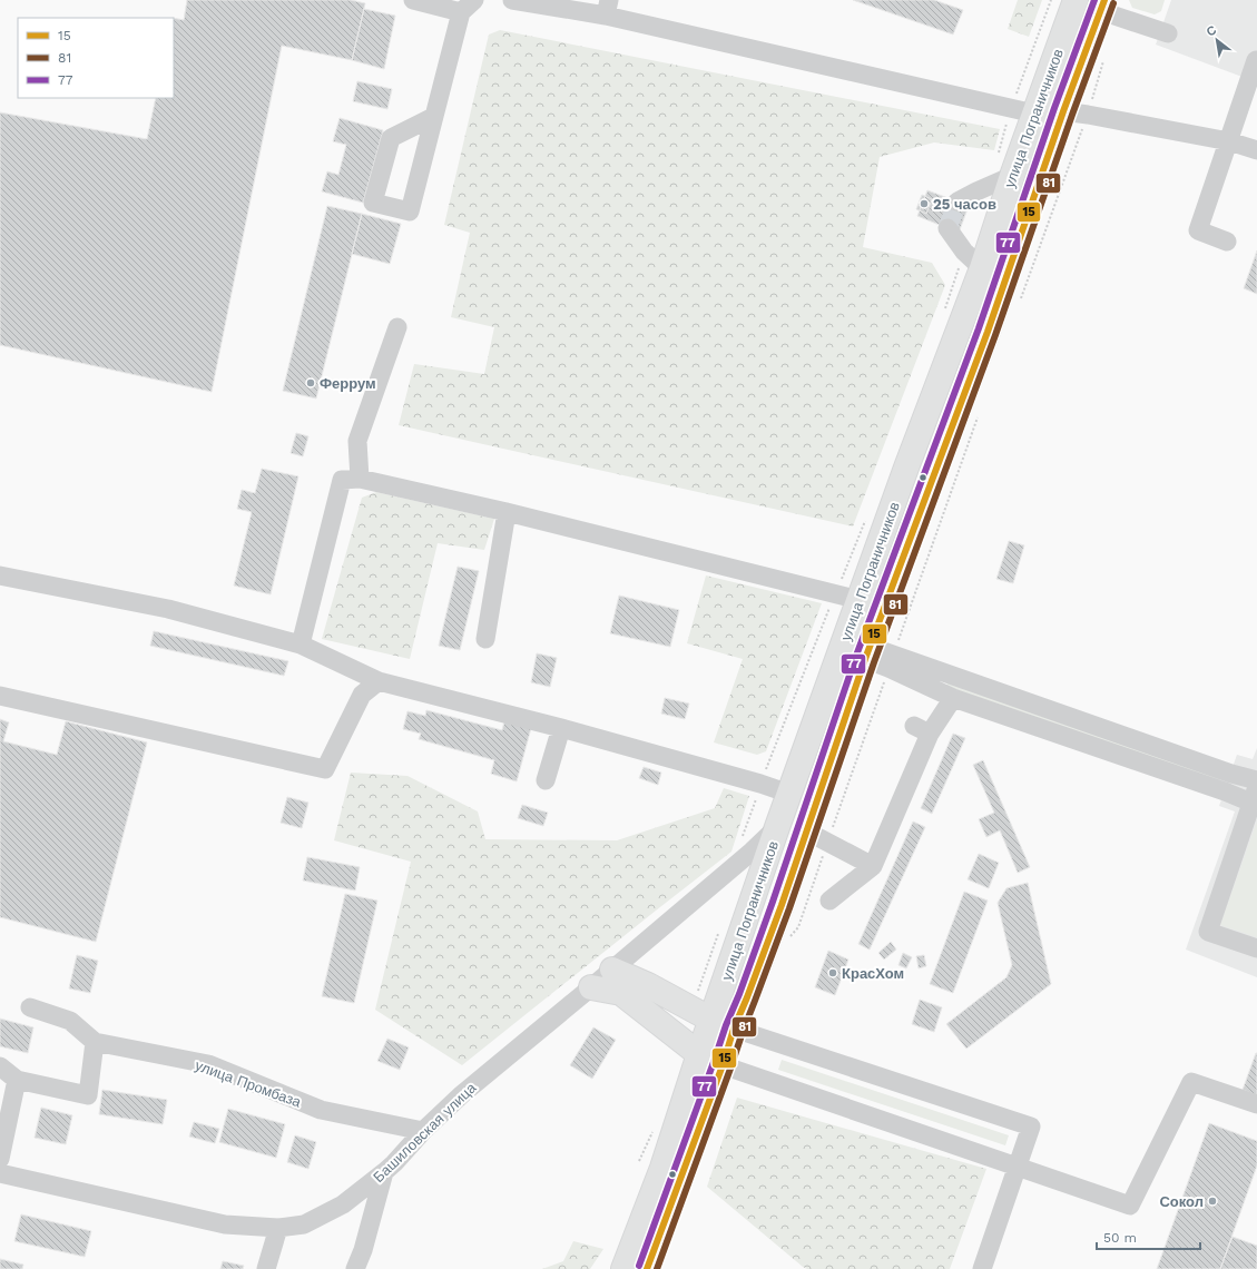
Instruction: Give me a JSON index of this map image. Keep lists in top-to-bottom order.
{
  "streets": {
    "main road": ["улица Пограничников"],
    "street": ["улица Промбаза", "Башиловская улица"]
  },
  "crossings": [
    ["улица Пограничников", "Башиловская улица"],
    ["улица Промбаза", "Башиловская улица"]
  ],
  "places": [
    "25 часов",
    "Феррум",
    "КрасХом",
    "Сокол"
  ],
  "lines": ["transit line 15", "transit line 77", "transit line 81"],
  "legend": ["15", "81", "77"],
  "scale_bar": "50 m",
  "north": "top left"
}
